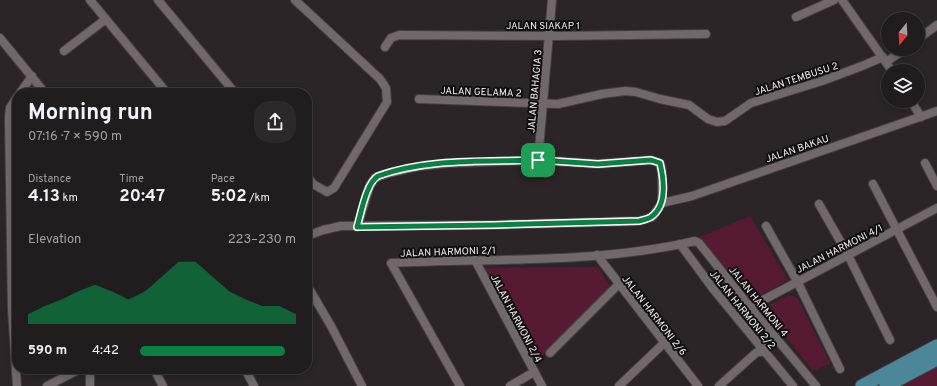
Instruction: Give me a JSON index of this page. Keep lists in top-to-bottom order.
{
  "streets": {
    "street": [
      "JALAN SIAKAP 1",
      "JALAN TEMBUSU 2",
      "JALAN GELAMA 2",
      "JALAN BAHAGIA 3",
      "JALAN BAKAU",
      "JALAN HARMONI 4/1",
      "JALAN HARMONI 2/1",
      "JALAN HARMONI 4",
      "JALAN HARMONI 2/2",
      "JALAN HARMONI 2/6",
      "JALAN HARMONI 2/4"
    ]
  },
  "crossings": [
    ["JALAN SIAKAP 1", "JALAN BAHAGIA 3"],
    ["JALAN TEMBUSU 2", "JALAN GELAMA 2"],
    ["JALAN TEMBUSU 2", "JALAN BAHAGIA 3"],
    ["JALAN GELAMA 2", "JALAN BAHAGIA 3"],
    ["JALAN HARMONI 4/1", "JALAN HARMONI 4"],
    ["JALAN HARMONI 2/1", "JALAN HARMONI 4"],
    ["JALAN HARMONI 2/1", "JALAN HARMONI 2/2"],
    ["JALAN HARMONI 2/1", "JALAN HARMONI 2/6"],
    ["JALAN HARMONI 2/1", "JALAN HARMONI 2/4"],
    ["JALAN HARMONI 4", "JALAN HARMONI 2/2"]
  ],
  "north": "bottom",
  "page": {
    "heading": ["Morning run", "07:16 · 7 × 590 m"],
    "stats": [
      ["Distance", "4.13 km"],
      ["Time", "20:47"],
      ["Pace", "5:02 /km"]
    ],
    "chart": ["Elevation", "223–230 m"],
    "list": [
      {
        "name": "590 m",
        "note": "4:42"
      }
    ]
  }
}
